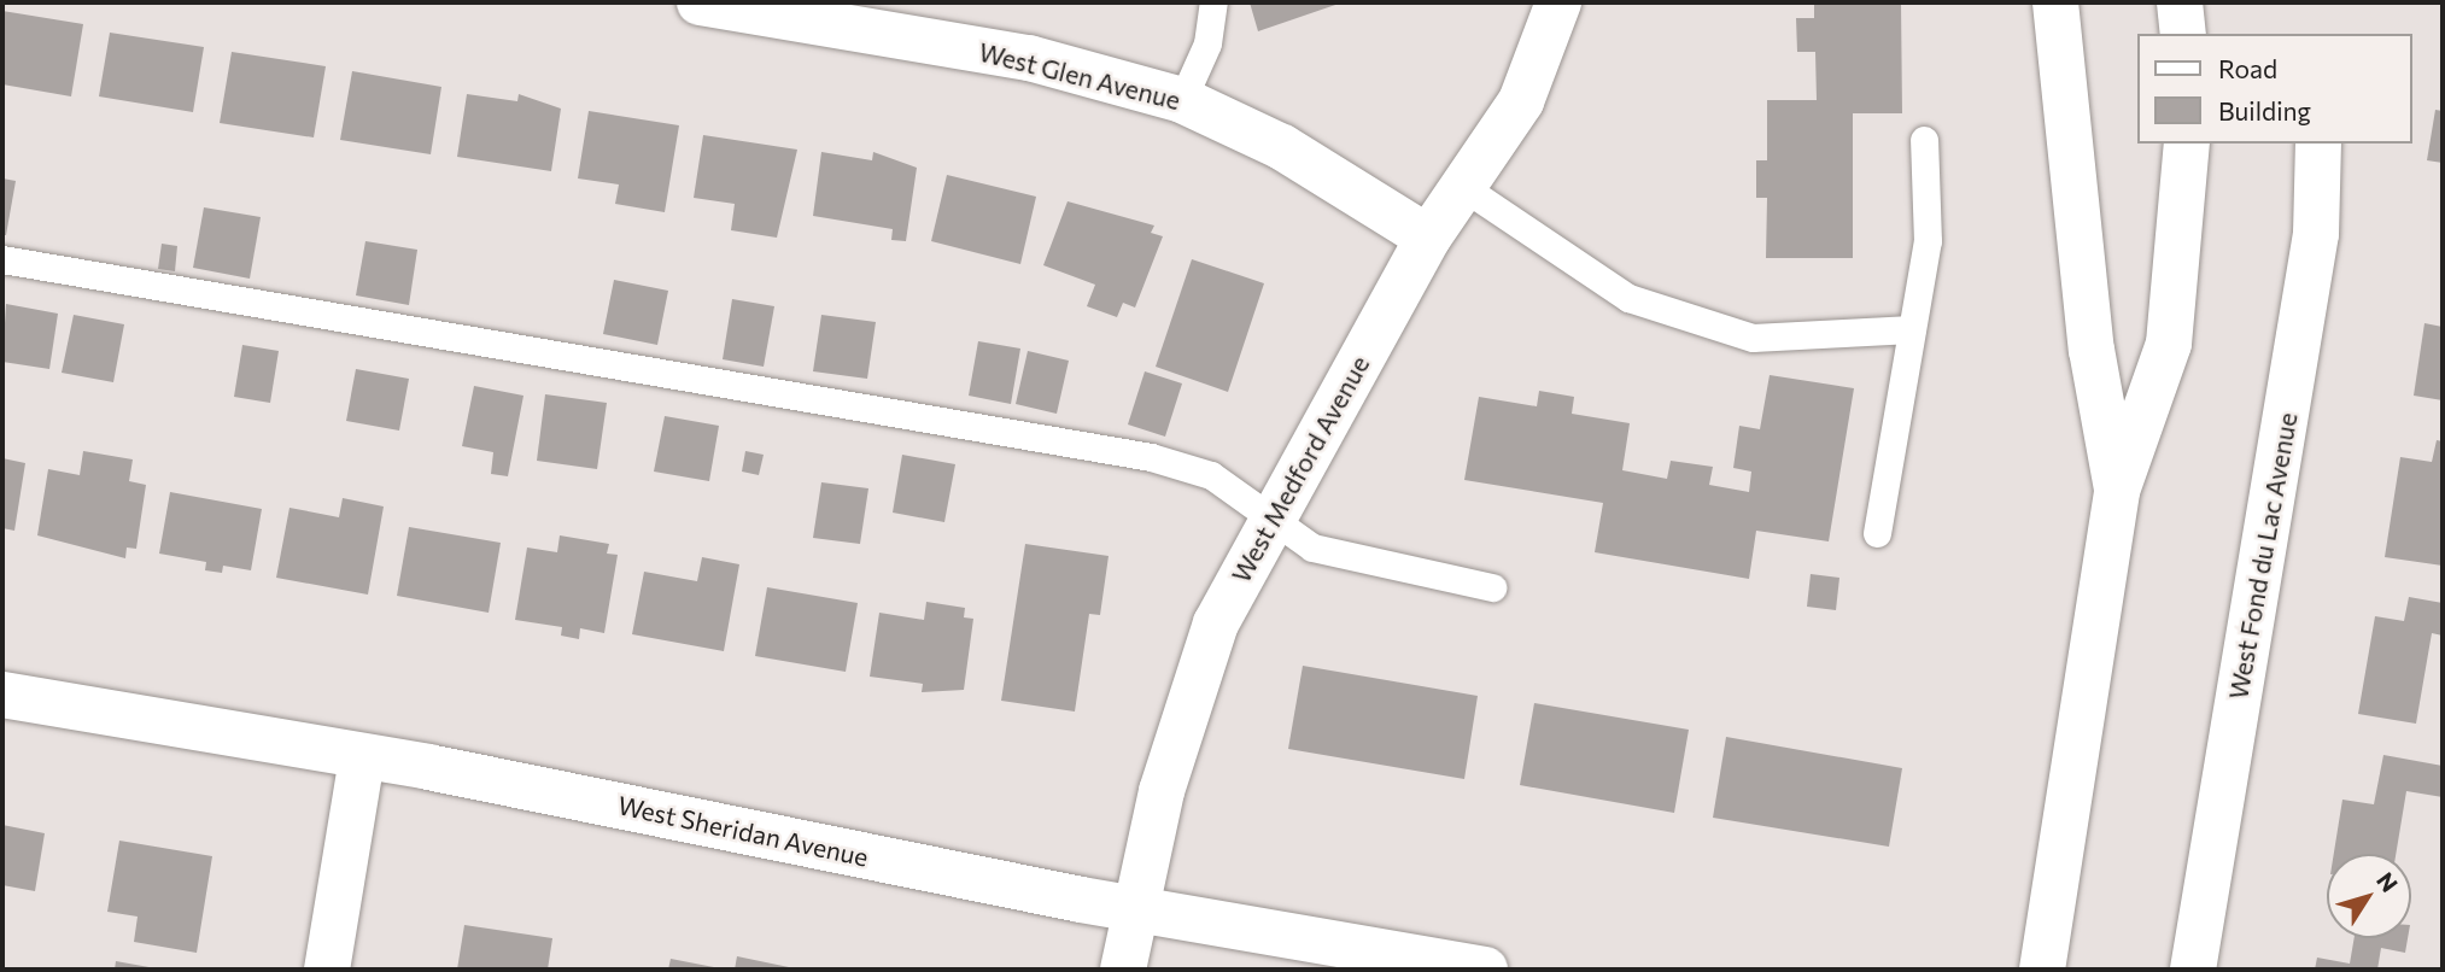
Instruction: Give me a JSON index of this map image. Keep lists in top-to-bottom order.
{
  "streets": {
    "street": [
      "West Glen Avenue",
      "West Medford Avenue",
      "West Fond du Lac Avenue",
      "West Sheridan Avenue"
    ]
  },
  "crossings": [
    ["West Glen Avenue", "West Medford Avenue"],
    ["West Medford Avenue", "West Sheridan Avenue"]
  ],
  "legend": ["Road", "Building"],
  "north": "top right"
}
